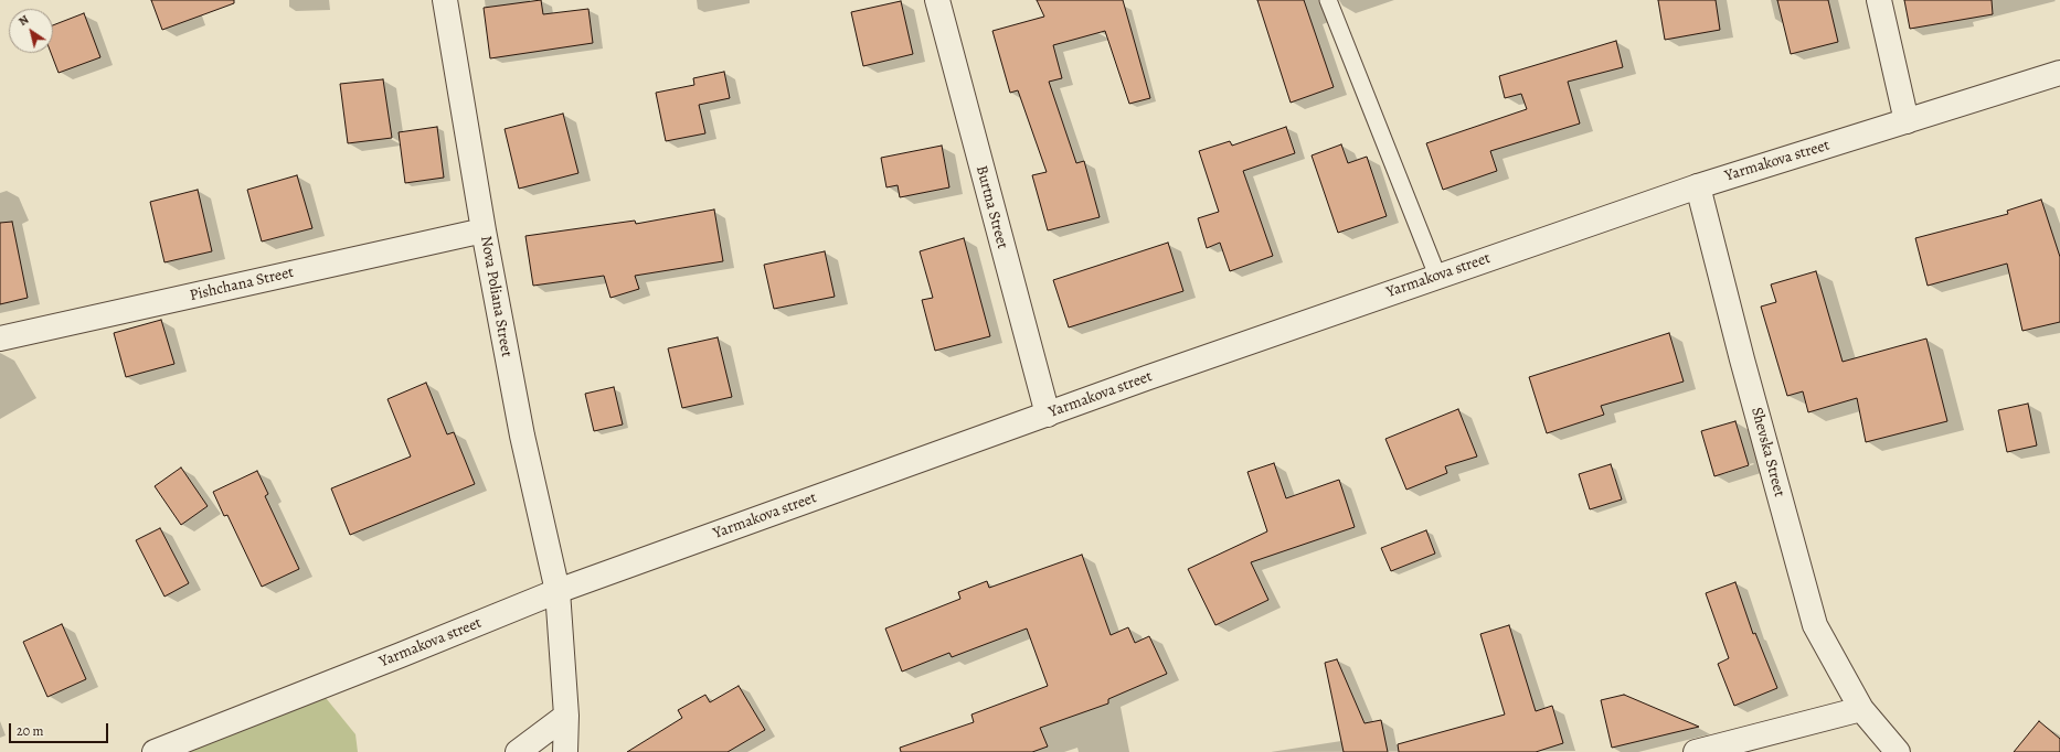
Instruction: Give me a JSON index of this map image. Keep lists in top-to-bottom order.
{
  "streets": {
    "street": [
      "Yarmakova street",
      "Burtna Street",
      "Pishchana Street",
      "Nova Poliana Street",
      "Shevska Street"
    ]
  },
  "crossings": [
    ["Yarmakova street", "Burtna Street"],
    ["Yarmakova street", "Nova Poliana Street"],
    ["Yarmakova street", "Shevska Street"],
    ["Pishchana Street", "Nova Poliana Street"]
  ],
  "scale_bar": "20 m",
  "north": "top left"
}
